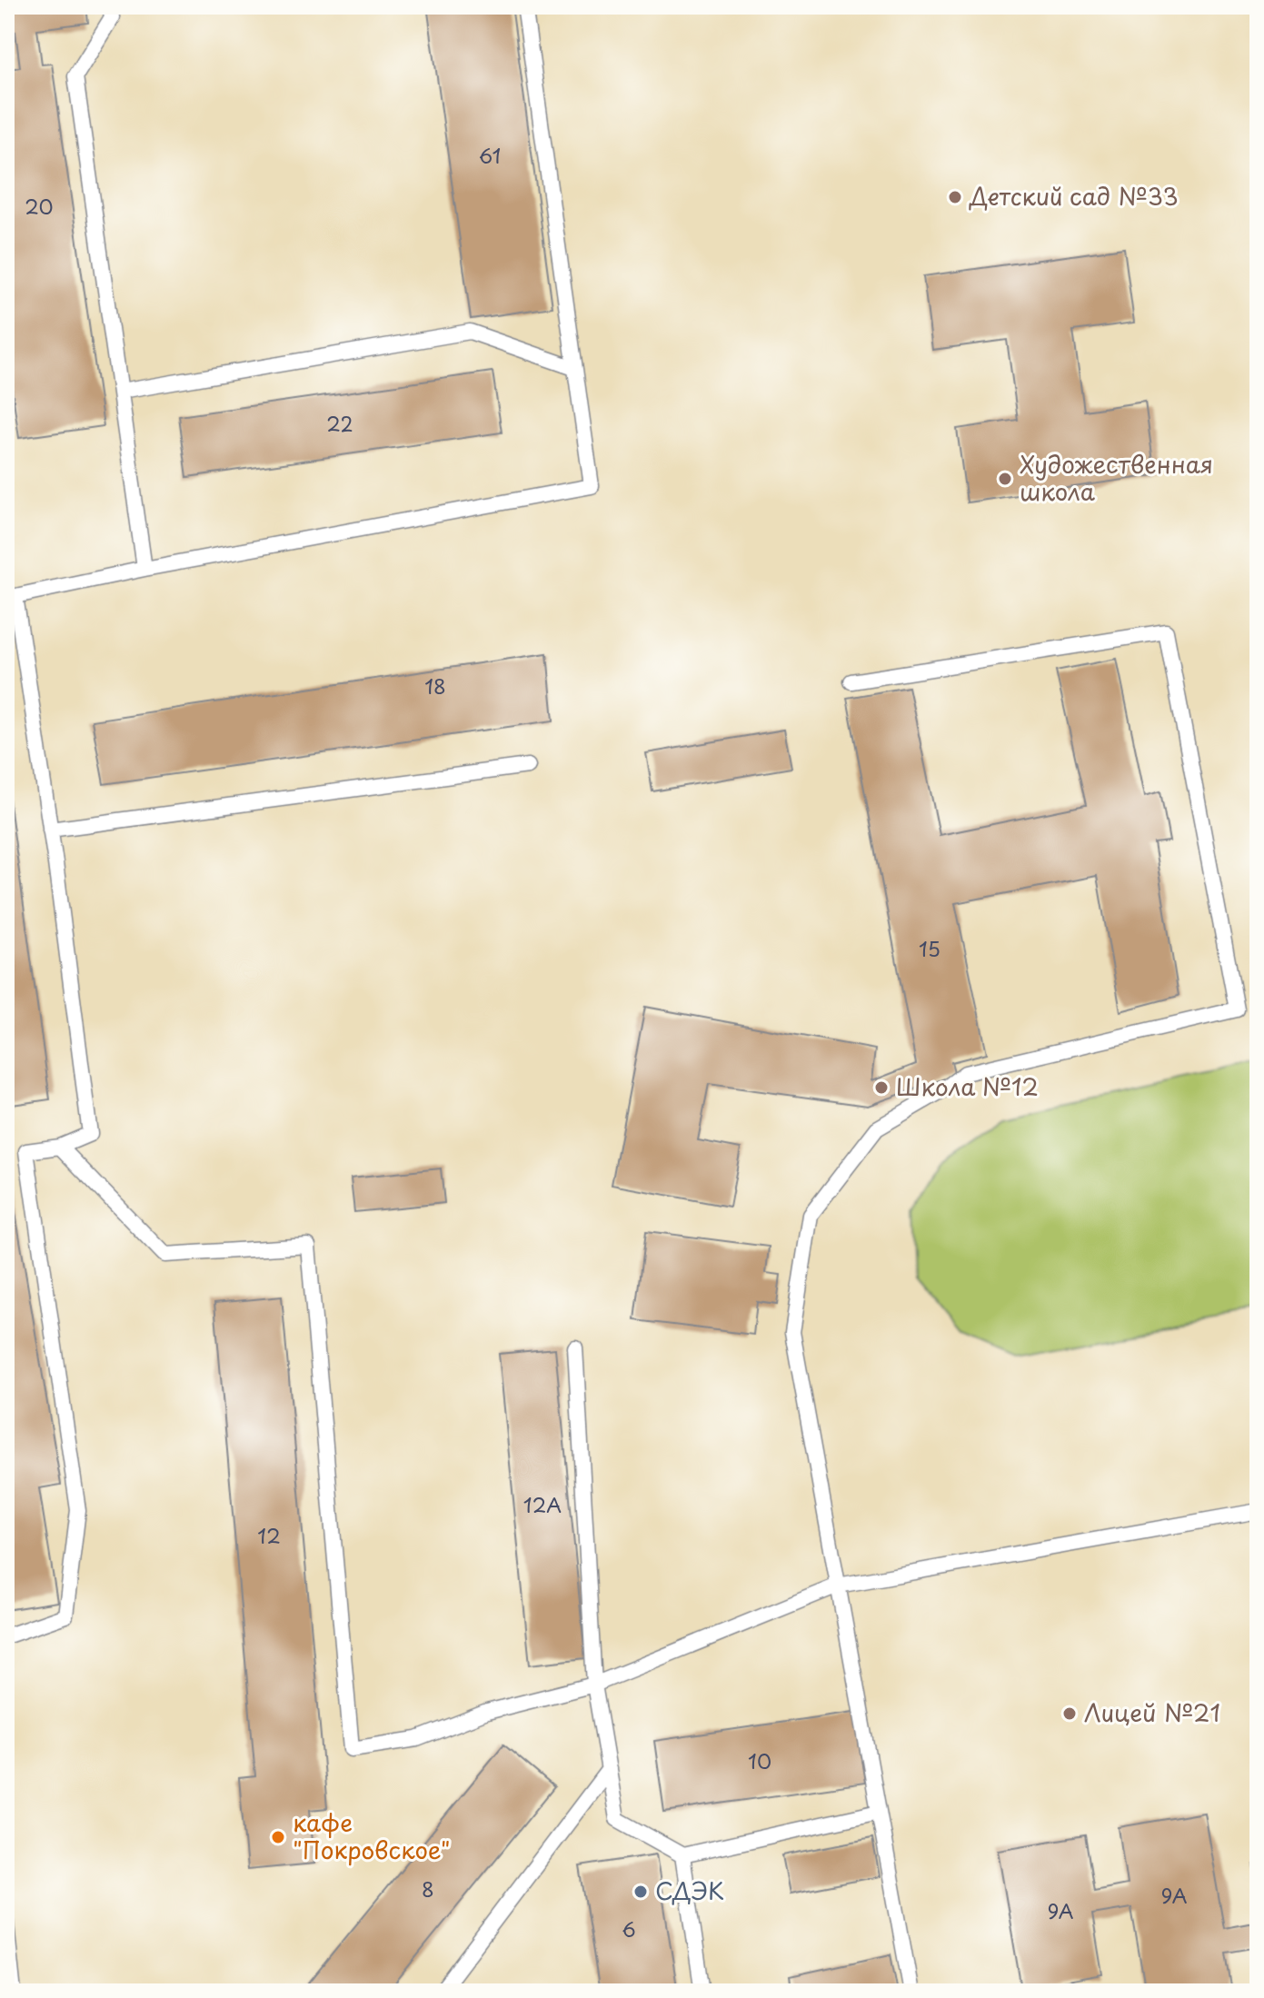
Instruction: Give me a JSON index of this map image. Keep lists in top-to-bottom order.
{
  "places": [
    "Детский сад №33",
    "Художественная школа",
    "Школа №12",
    "Лицей №21",
    "кафе \"Покровское\"",
    "СДЭК"
  ],
  "house_numbers": [
    "61",
    "20",
    "22",
    "18",
    "15",
    "12А",
    "12",
    "10",
    "8",
    "9А",
    "9А",
    "6"
  ]
}
